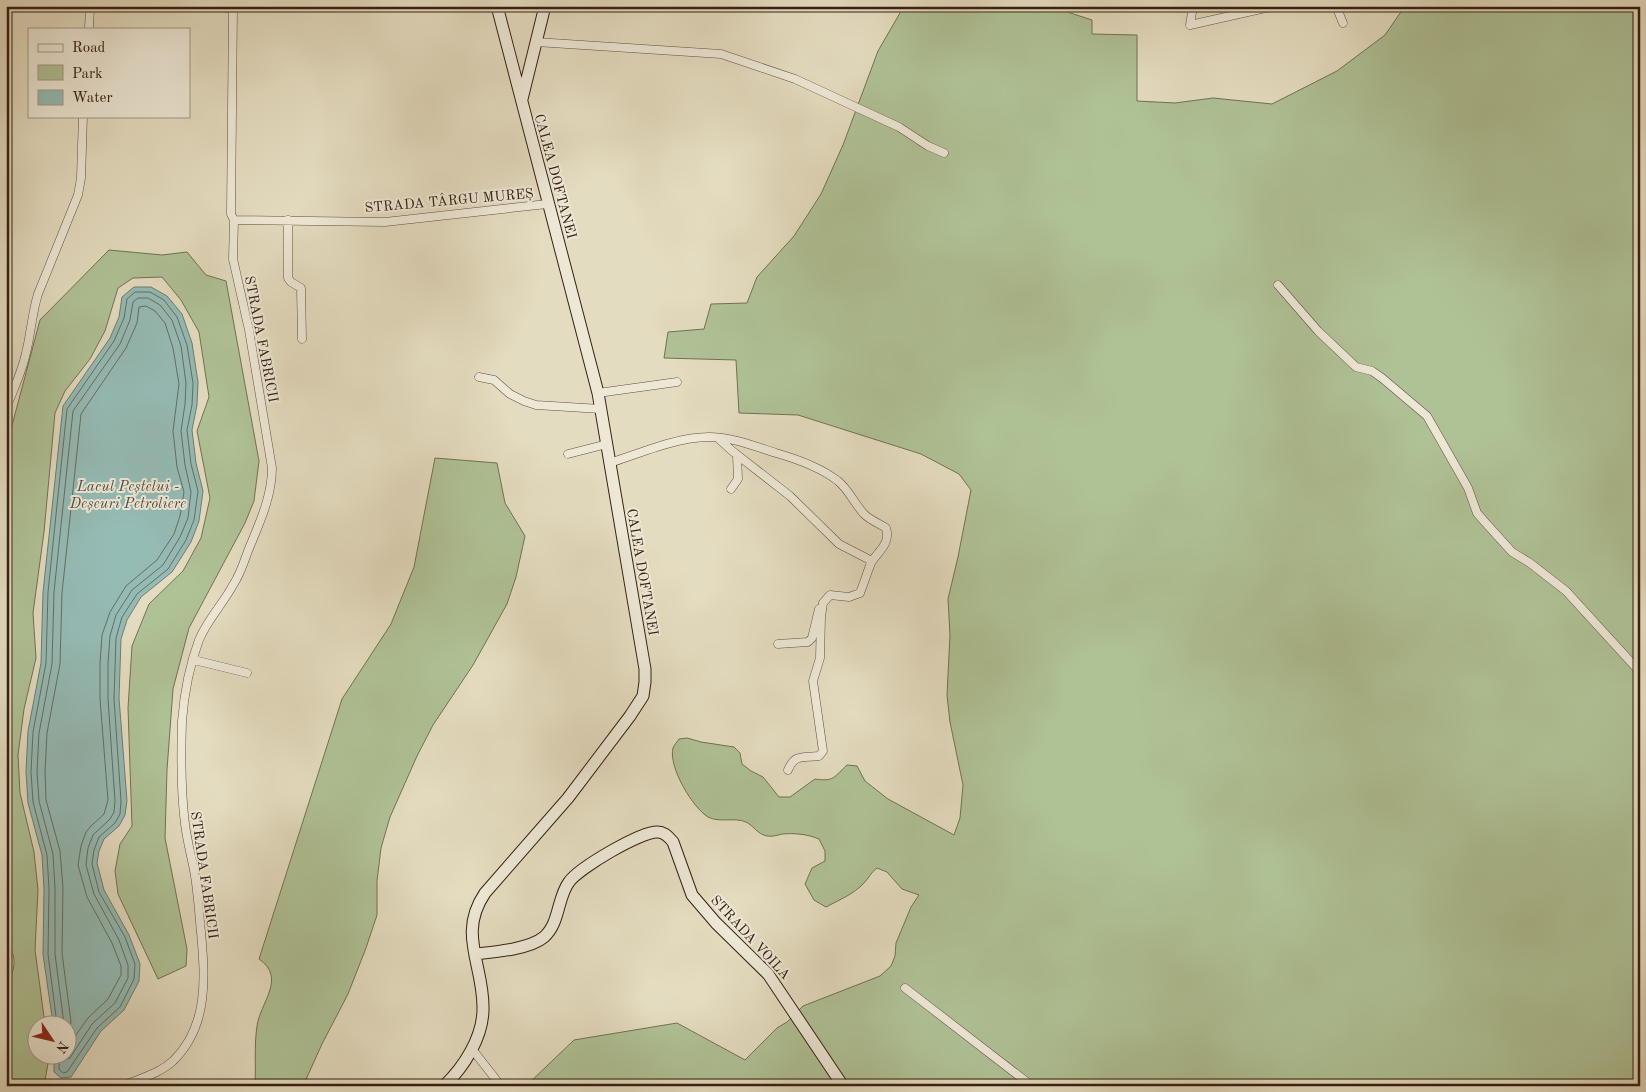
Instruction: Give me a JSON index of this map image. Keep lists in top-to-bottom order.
{
  "streets": {
    "main road": ["CALEA DOFTANEI", "STRADA VOILA"],
    "street": ["STRADA TÂRGU MUREȘ", "STRADA FABRICII"]
  },
  "crossings": [
    ["CALEA DOFTANEI", "STRADA TÂRGU MUREȘ"],
    ["CALEA DOFTANEI", "STRADA VOILA"],
    ["STRADA TÂRGU MUREȘ", "STRADA FABRICII"]
  ],
  "water": ["Lacul Peștelui - Deșeuri Petroliere"],
  "legend": ["Road", "Park", "Water"],
  "north": "bottom right"
}
